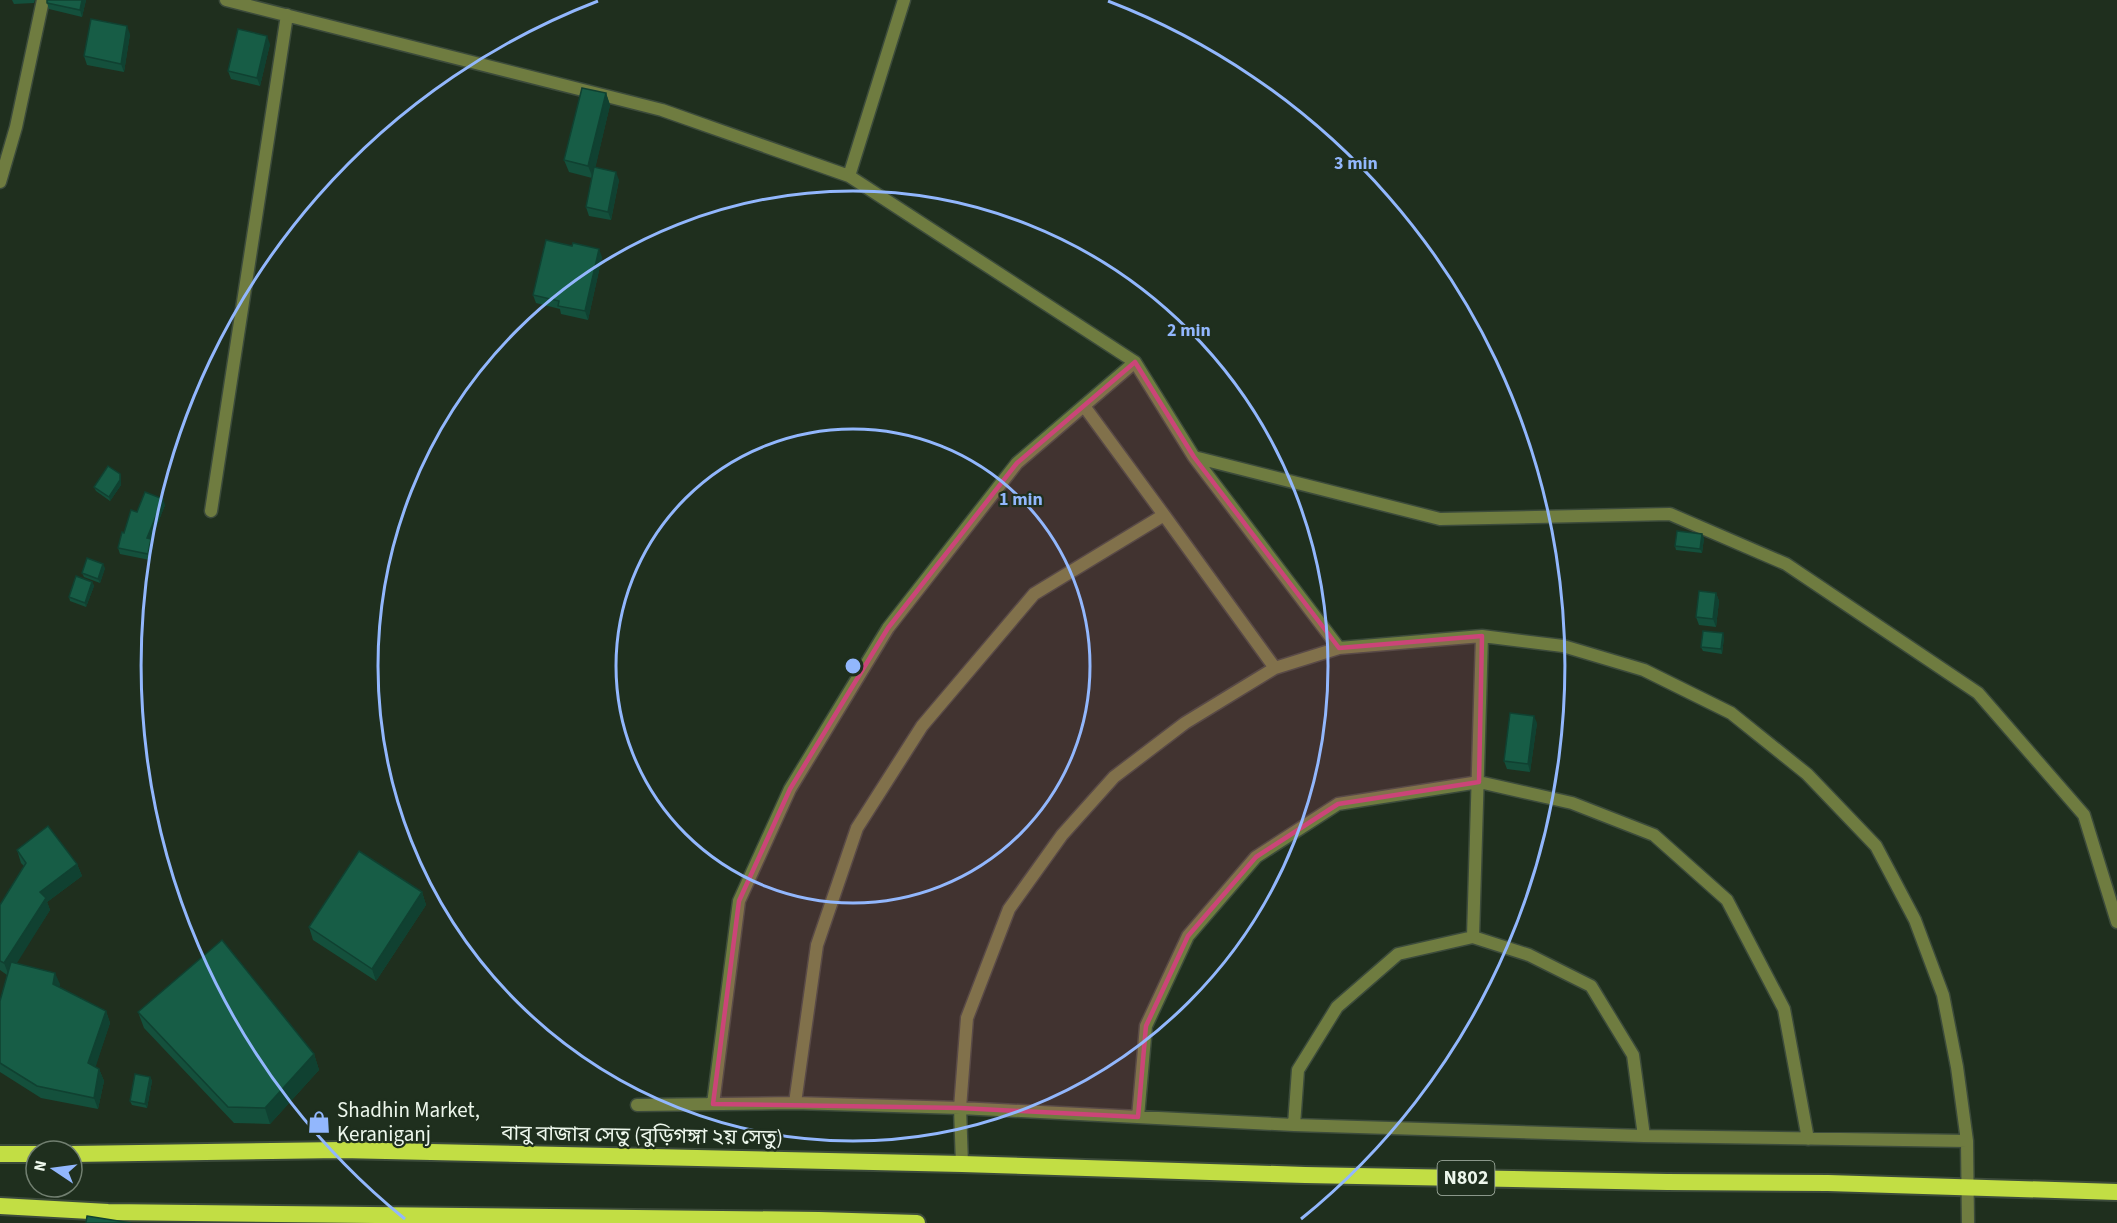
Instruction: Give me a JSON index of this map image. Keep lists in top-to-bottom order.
{
  "streets": {
    "highway": ["বাবু বাজার সেতু (বুড়িগঙ্গা ২য় সেতু)", "N802"]
  },
  "crossings": [
    ["বাবু বাজার সেতু (বুড়িগঙ্গা ২য় সেতু)", "N802"]
  ],
  "places": {
    "shop": ["Shadhin Market, Keraniganj"]
  },
  "north": "left",
  "rings": ["3 min", "2 min", "1 min"]
}
